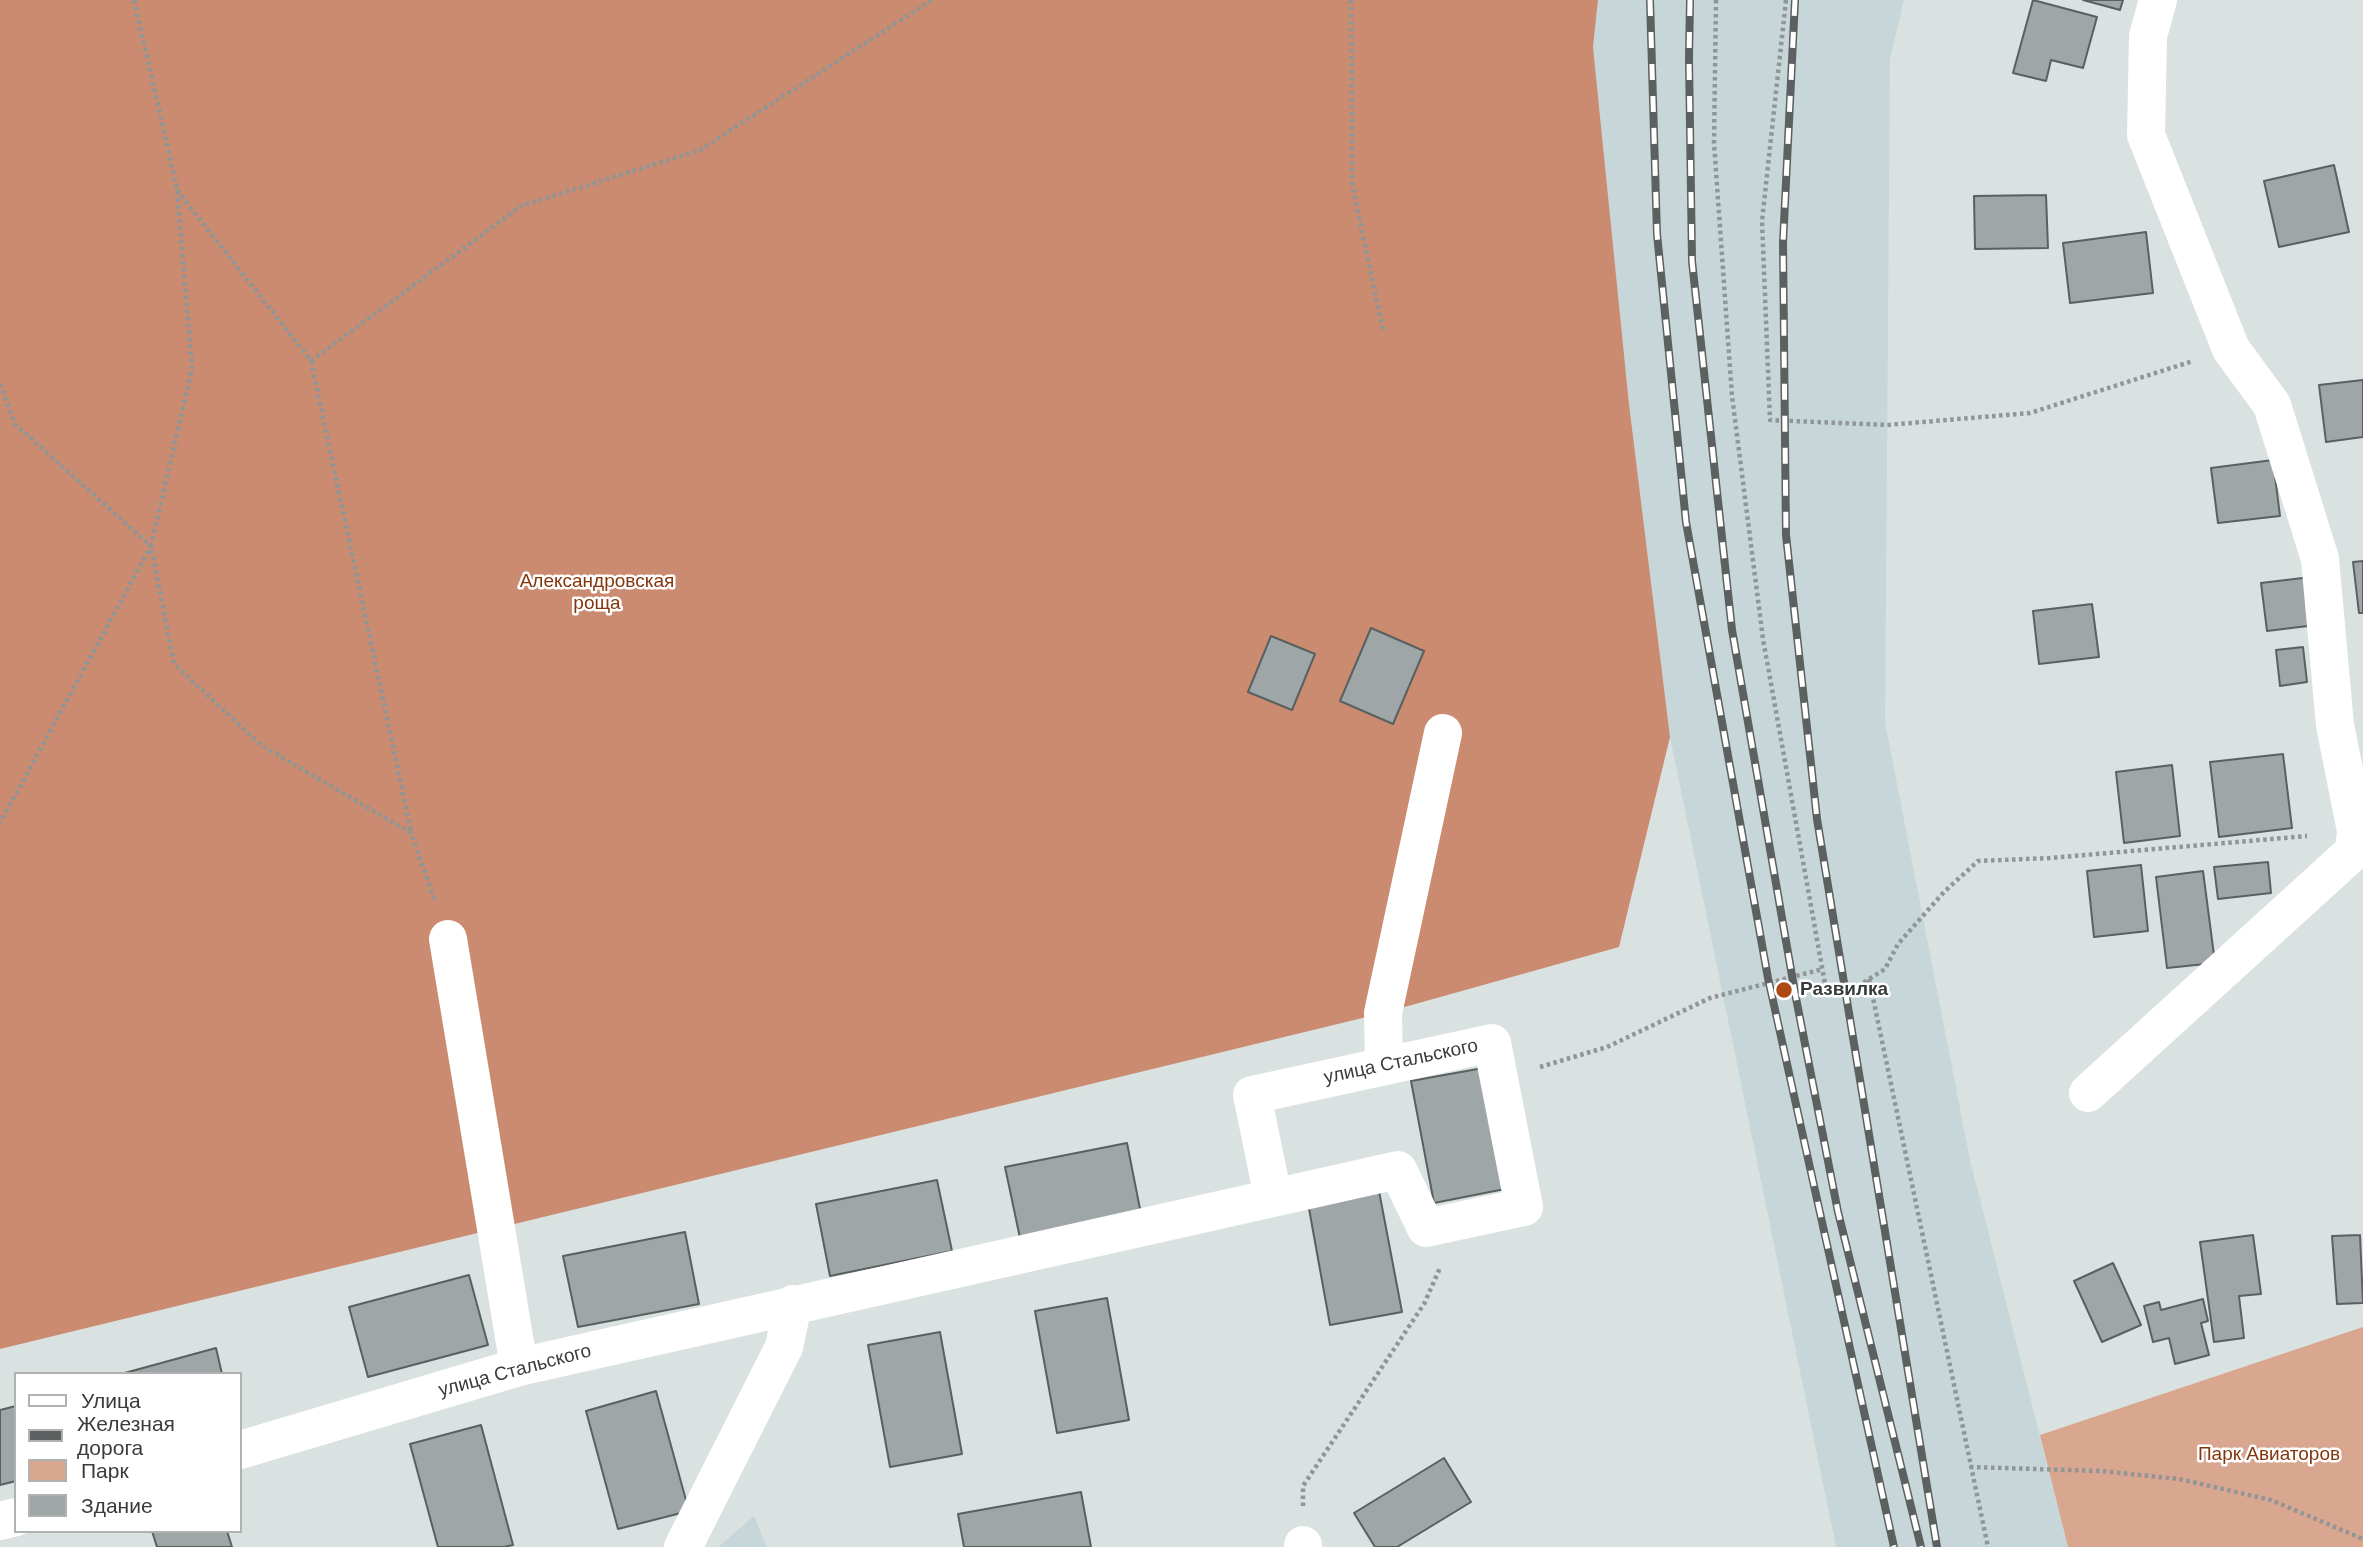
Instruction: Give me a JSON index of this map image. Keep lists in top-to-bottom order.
{
  "streets": {
    "street": ["улица Стальского"]
  },
  "parks": ["Александровская роща", "Парк Авиаторов"],
  "places": ["Развилка"],
  "legend": [
    "Улица",
    "Железная дорога",
    "Парк",
    "Здание"
  ]
}
